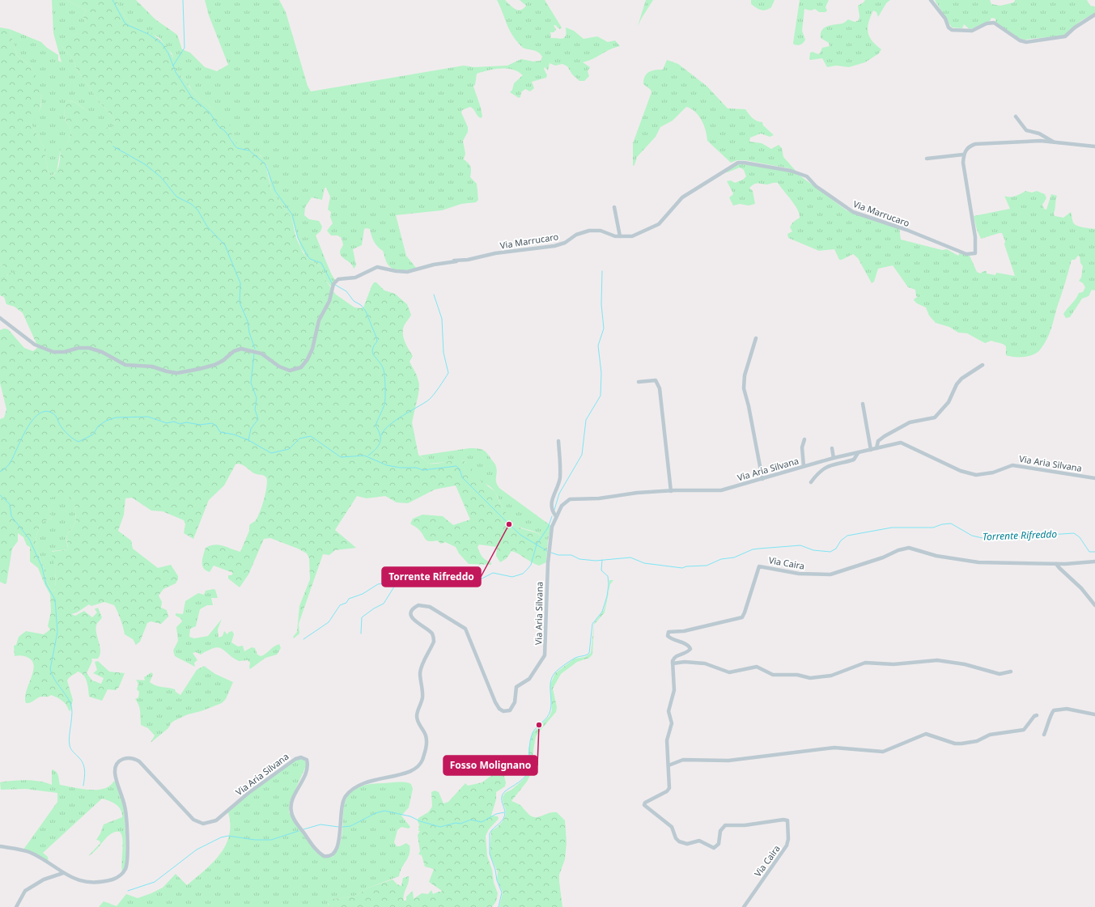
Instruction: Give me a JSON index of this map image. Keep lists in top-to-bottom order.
{
  "streets": {
    "street": ["Via Marrucaro", "Via Aria Silvana", "Via Caira"]
  },
  "water": ["Torrente Rifreddo"],
  "places": ["Torrente Rifreddo", "Fosso Molignano"]
}
